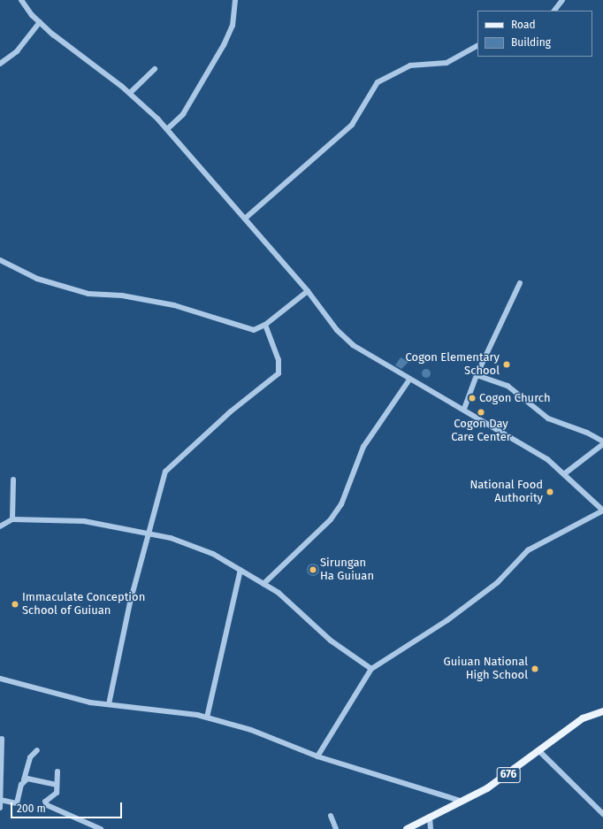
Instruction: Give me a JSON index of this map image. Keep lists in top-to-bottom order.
{
  "streets": {
    "main road": ["676"]
  },
  "places": [
    "Cogon Elementary School",
    "Cogon Church",
    "Cogon Day Care Center",
    "National Food Authority",
    "Sirungan Ha Guiuan",
    "Immaculate Conception School of Guiuan",
    "Guiuan National High School"
  ],
  "legend": ["Road", "Building"],
  "scale_bar": "200 m"
}
